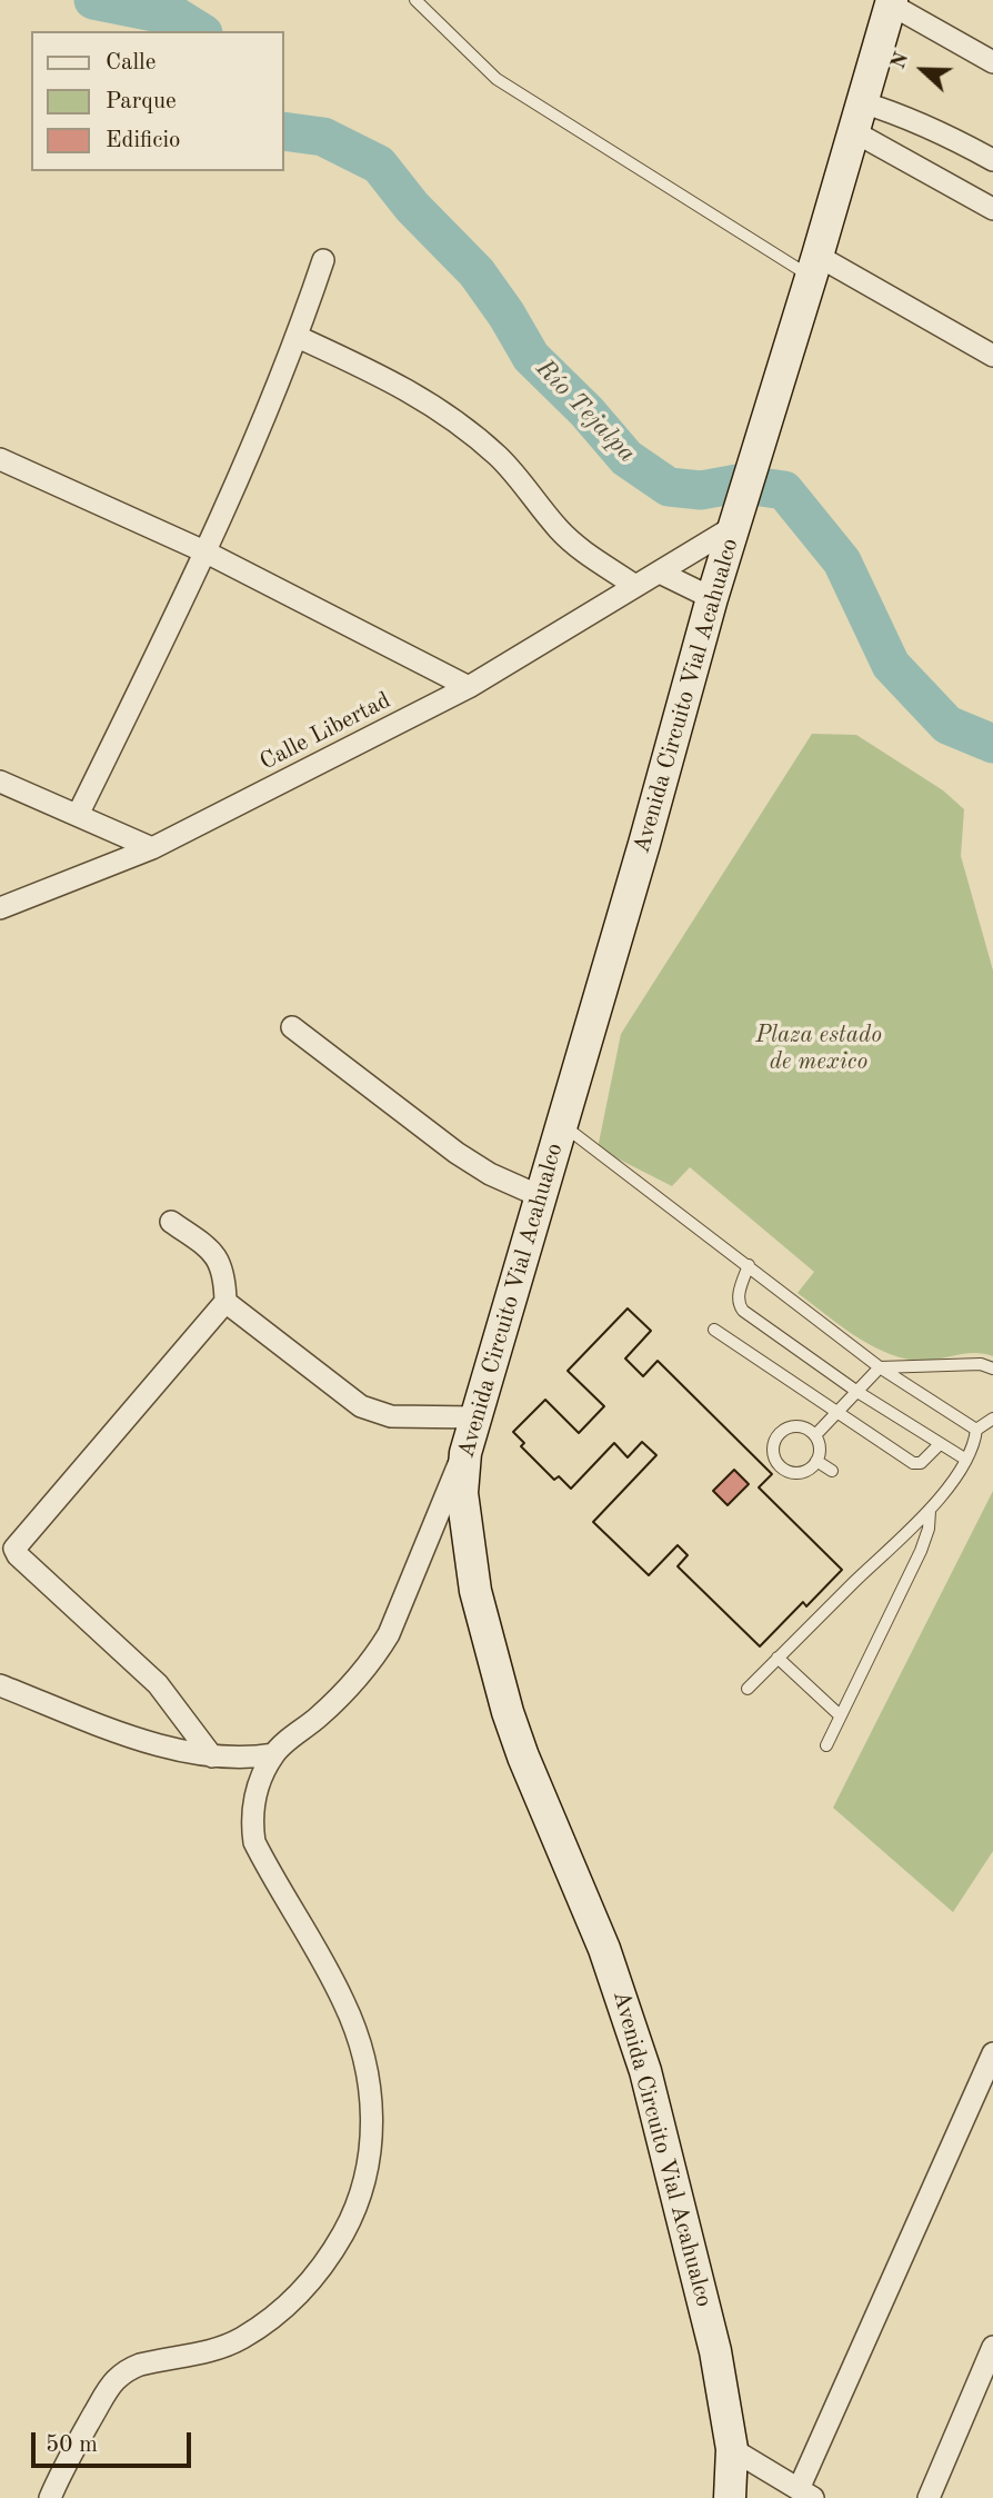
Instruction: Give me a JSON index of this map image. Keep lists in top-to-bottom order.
{
  "streets": {
    "street": ["Avenida Circuito Vial Acahualco", "Calle Libertad"]
  },
  "crossings": [
    ["Avenida Circuito Vial Acahualco", "Calle Libertad"]
  ],
  "water": ["Río Tejalpa"],
  "parks": ["Plaza estado de mexico"],
  "legend": ["Calle", "Parque", "Edificio"],
  "scale_bar": "50 m",
  "north": "left"
}
